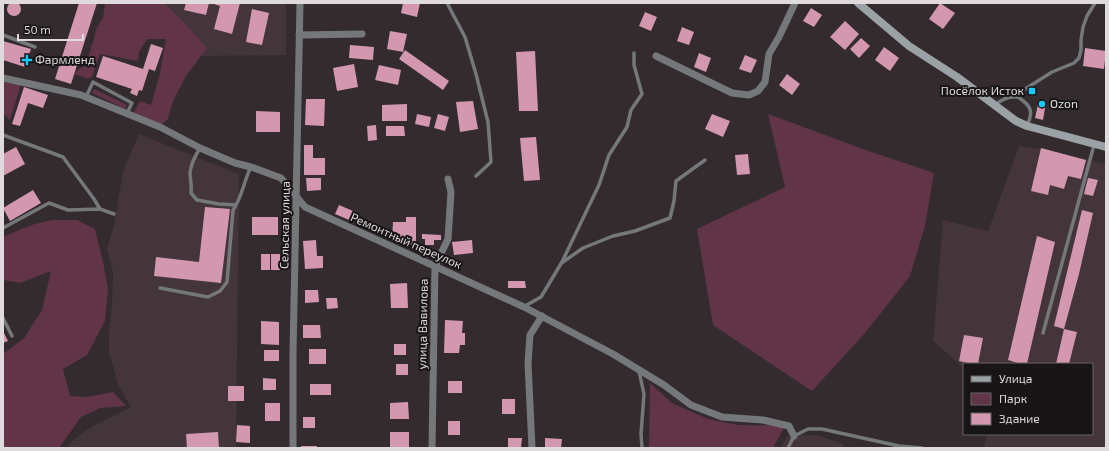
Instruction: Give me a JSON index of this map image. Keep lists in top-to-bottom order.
{
  "streets": {
    "street": ["Сельская улица", "Ремонтный переулок", "улица Вавилова"]
  },
  "crossings": [
    ["Сельская улица", "Ремонтный переулок"],
    ["Ремонтный переулок", "улица Вавилова"]
  ],
  "places": {
    "health": ["Фармленд"],
    "transit": ["Посёлок Исток"],
    "other": ["Ozon"]
  },
  "legend": ["Улица", "Парк", "Здание"],
  "scale_bar": "50 m"
}
